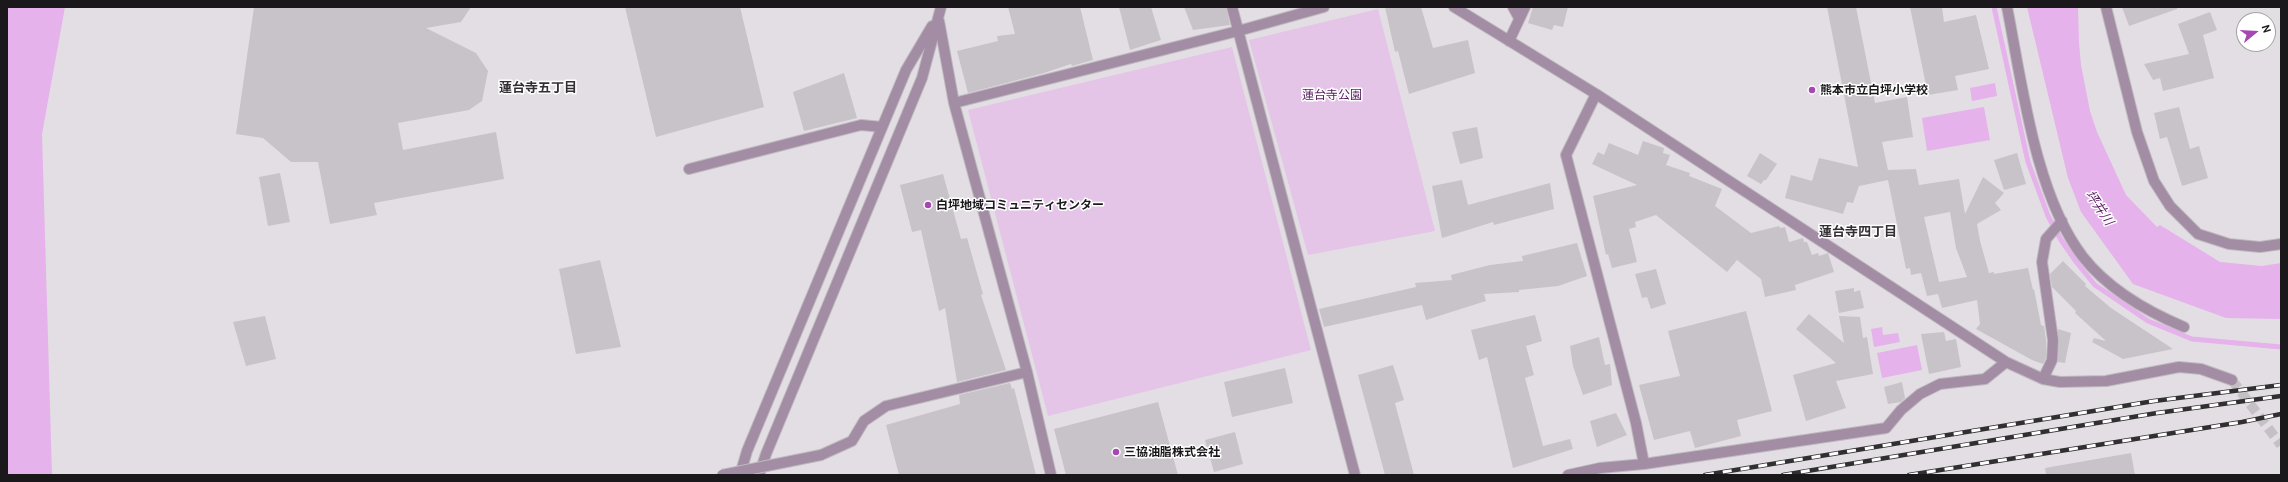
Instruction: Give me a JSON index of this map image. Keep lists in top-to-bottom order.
{
  "districts": ["蓮台寺五丁目", "蓮台寺四丁目"],
  "water": ["坪井川"],
  "parks": ["蓮台寺公園"],
  "places": ["熊本市立白坪小学校", "白坪地域コミュニティセンター", "三協油脂株式会社"],
  "north": "right"
}
